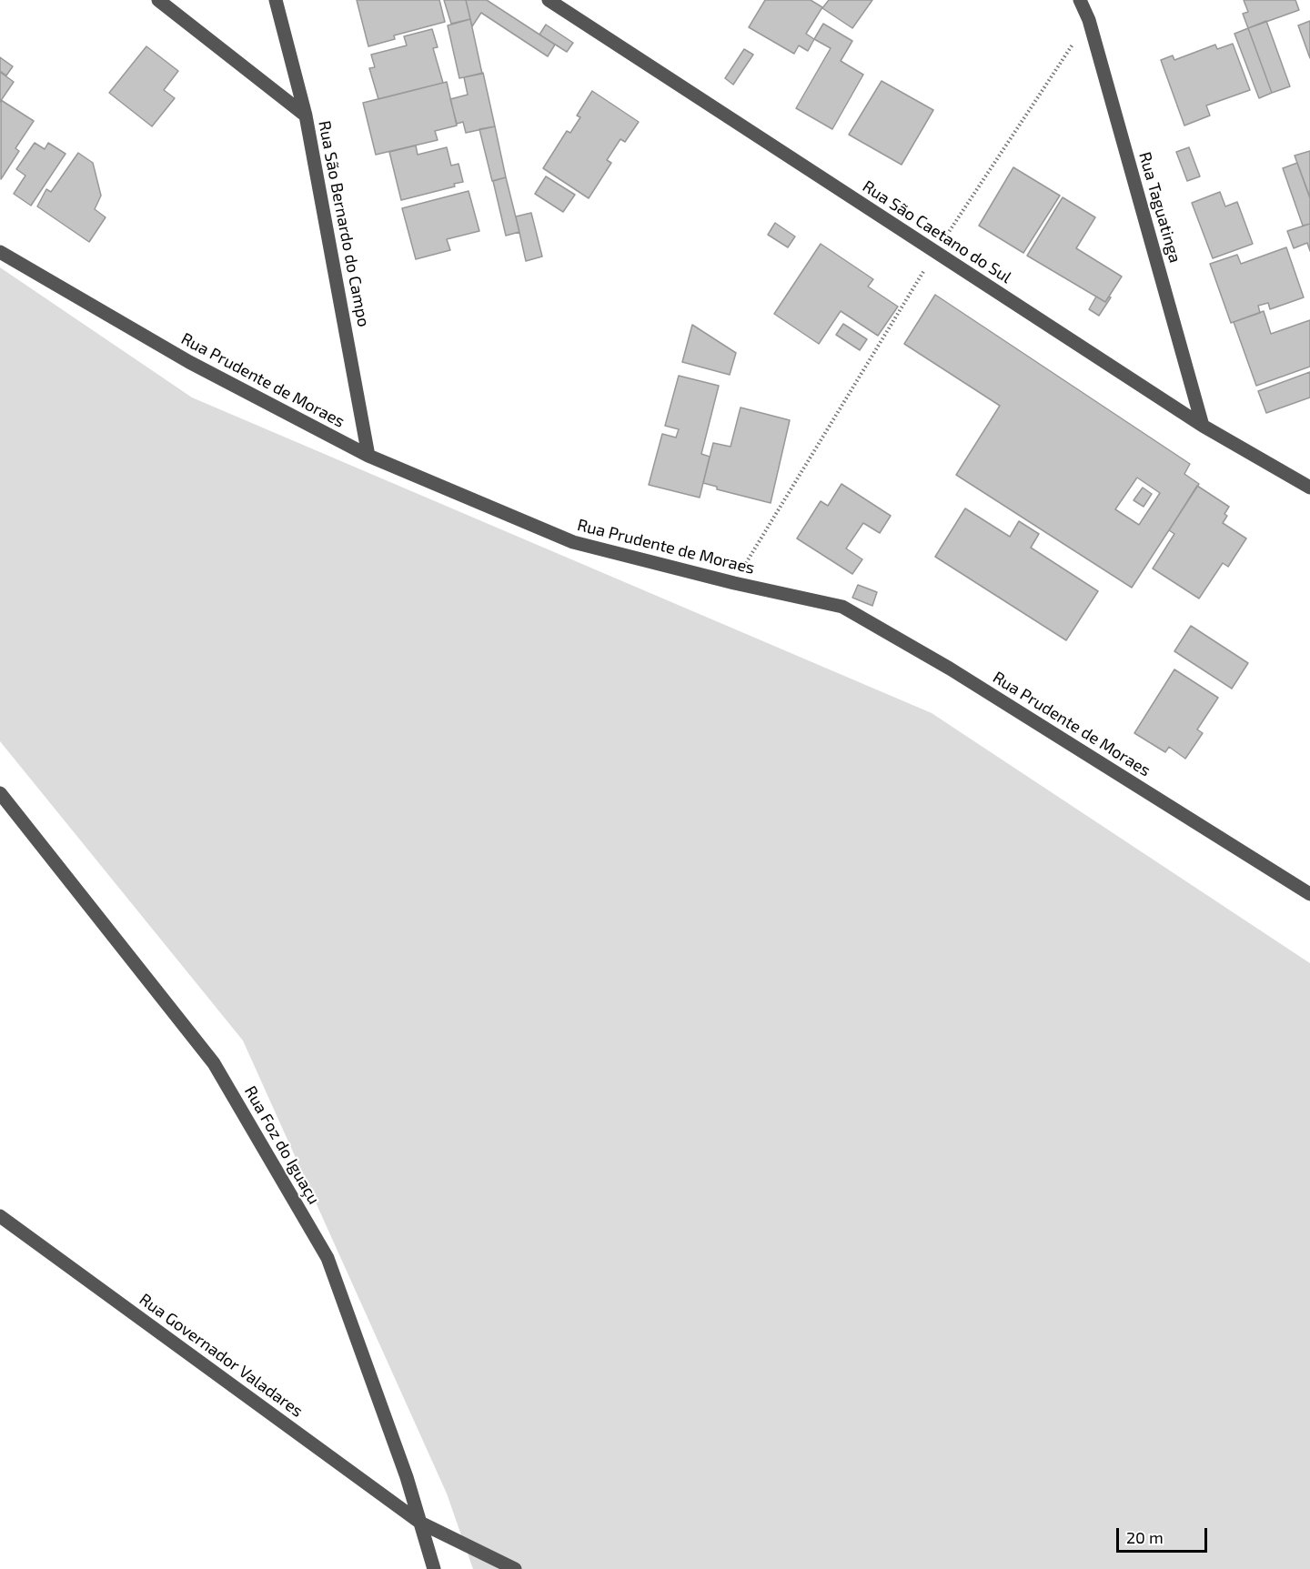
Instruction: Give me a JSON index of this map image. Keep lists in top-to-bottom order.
{
  "streets": {
    "street": [
      "Rua Taguatinga",
      "Rua São Bernardo do Campo",
      "Rua São Caetano do Sul",
      "Rua Prudente de Moraes",
      "Rua Foz do Iguaçu",
      "Rua Governador Valadares"
    ]
  },
  "crossings": [
    ["Rua Taguatinga", "Rua São Caetano do Sul"],
    ["Rua São Bernardo do Campo", "Rua Prudente de Moraes"],
    ["Rua Foz do Iguaçu", "Rua Governador Valadares"]
  ],
  "scale_bar": "20 m"
}
